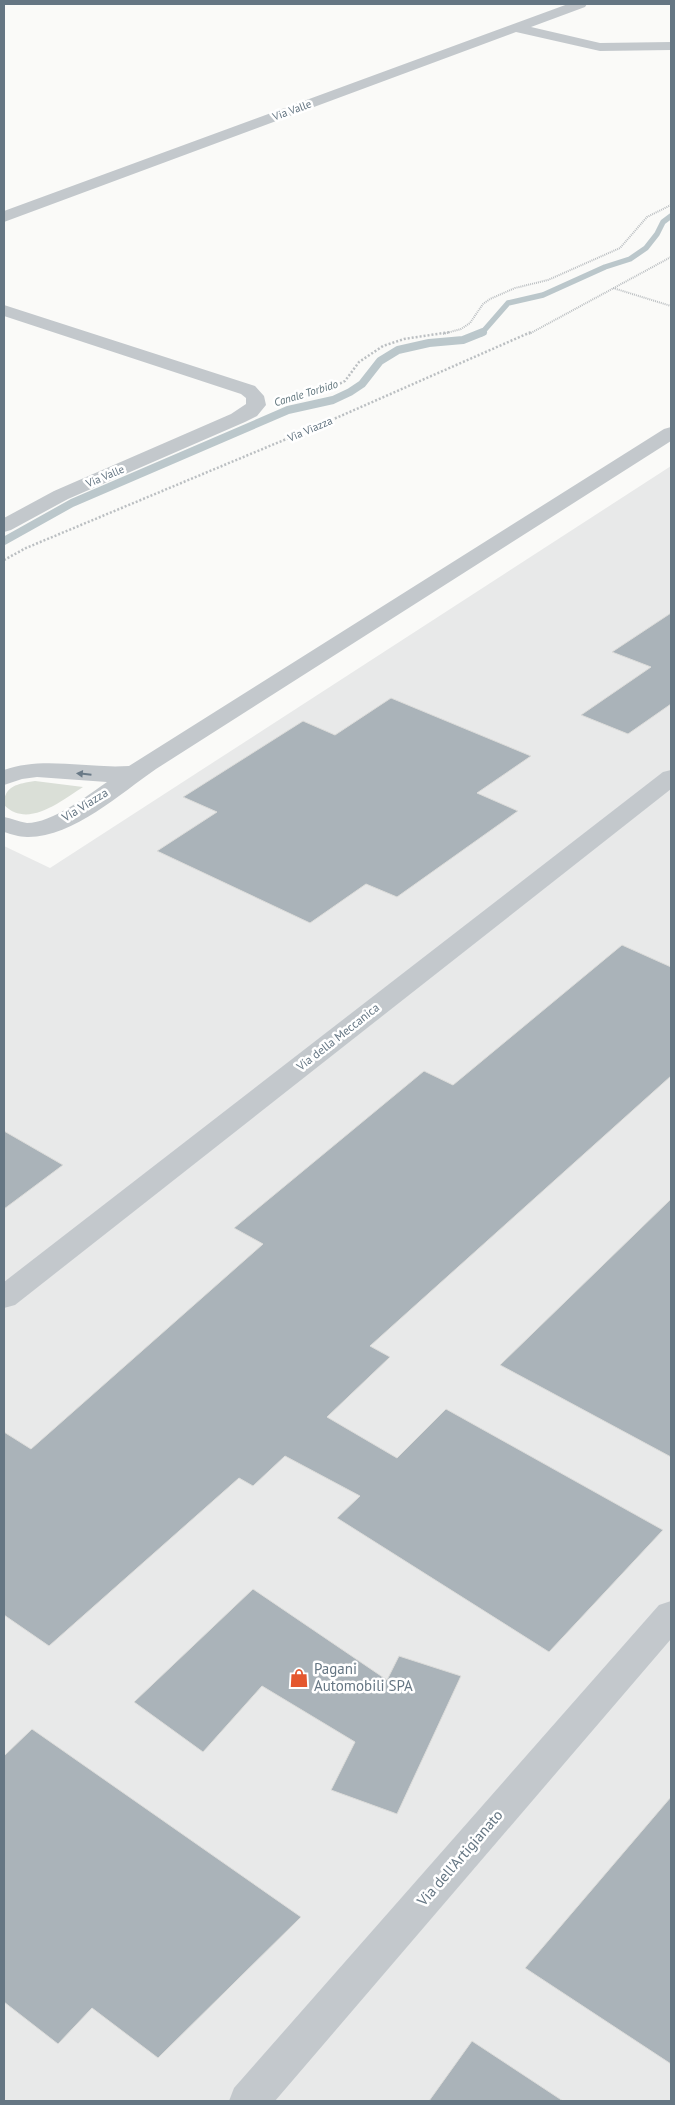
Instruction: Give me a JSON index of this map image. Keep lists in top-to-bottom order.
{
  "streets": {
    "street": [
      "Via Valle",
      "Via Viazza",
      "Via della Meccanica",
      "Via dell'Artigianato"
    ]
  },
  "water": ["Canale Torbido"],
  "places": {
    "shop": ["Pagani Automobili SPA"]
  }
}
